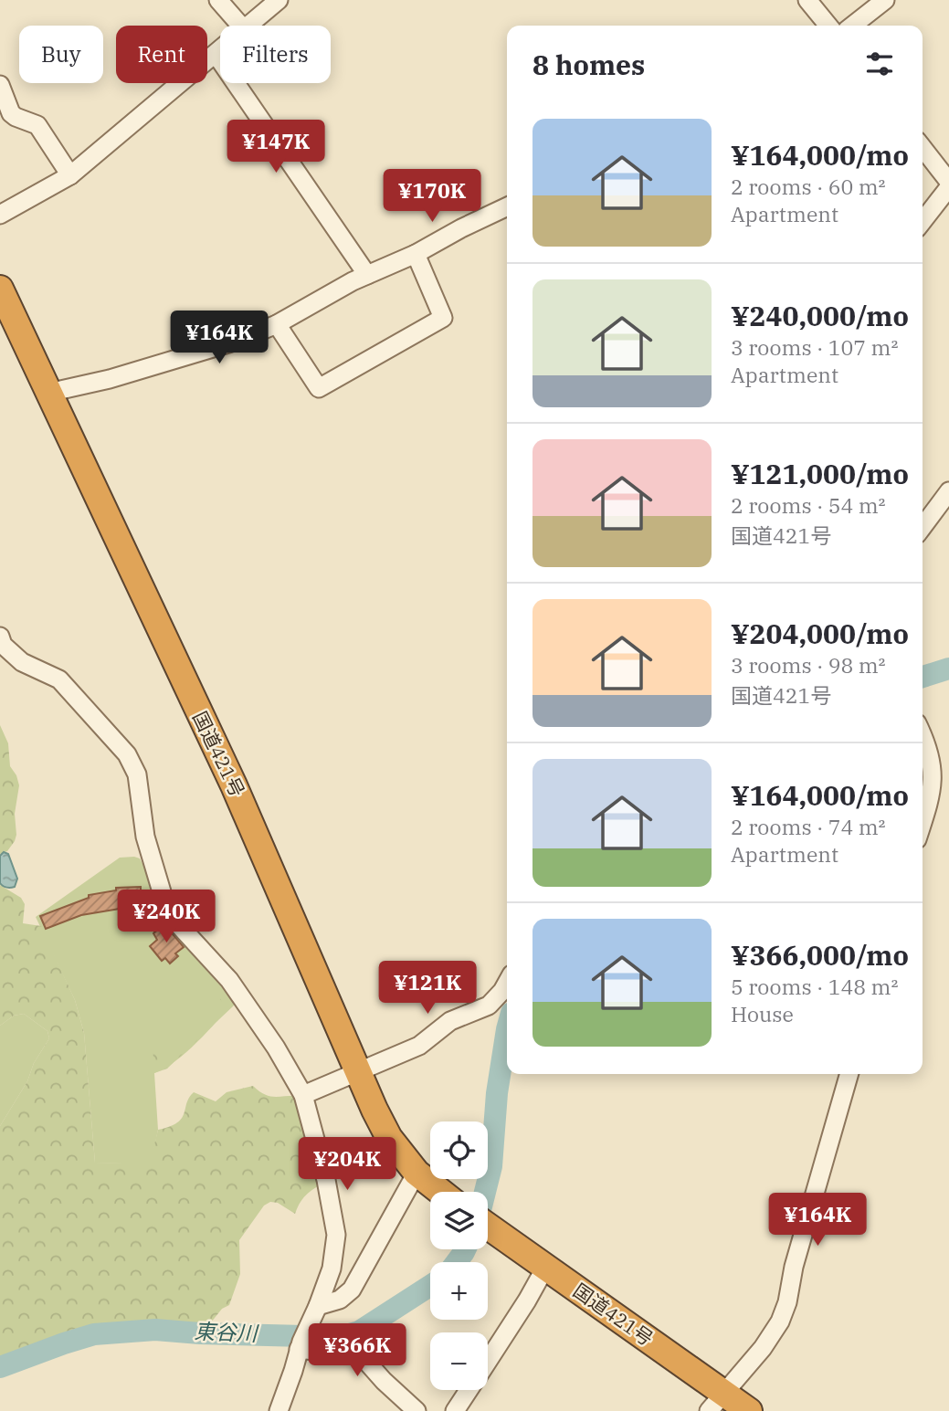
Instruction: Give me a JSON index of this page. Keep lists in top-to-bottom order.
{
  "streets": {
    "highway": ["国道421号"]
  },
  "water": ["東谷川"],
  "page": {
    "chip": ["Buy", "Rent", "Filters"],
    "heading": "8 homes",
    "list": [
      {
        "name": "¥164,000/mo",
        "note": "2 rooms · 60 m² · Apartment"
      },
      {
        "name": "¥240,000/mo",
        "note": "3 rooms · 107 m² · Apartment"
      },
      {
        "name": "¥121,000/mo",
        "note": "2 rooms · 54 m² · 国道421号"
      },
      {
        "name": "¥204,000/mo",
        "note": "3 rooms · 98 m² · 国道421号"
      },
      {
        "name": "¥164,000/mo",
        "note": "2 rooms · 74 m² · Apartment"
      },
      {
        "name": "¥366,000/mo",
        "note": "5 rooms · 148 m² · House"
      }
    ],
    "price": [
      "¥147K",
      "¥170K",
      "¥164K",
      "¥240K",
      "¥121K",
      "¥204K",
      "¥164K",
      "¥366K"
    ],
    "map_buttons": ["+", "−"]
  }
}
